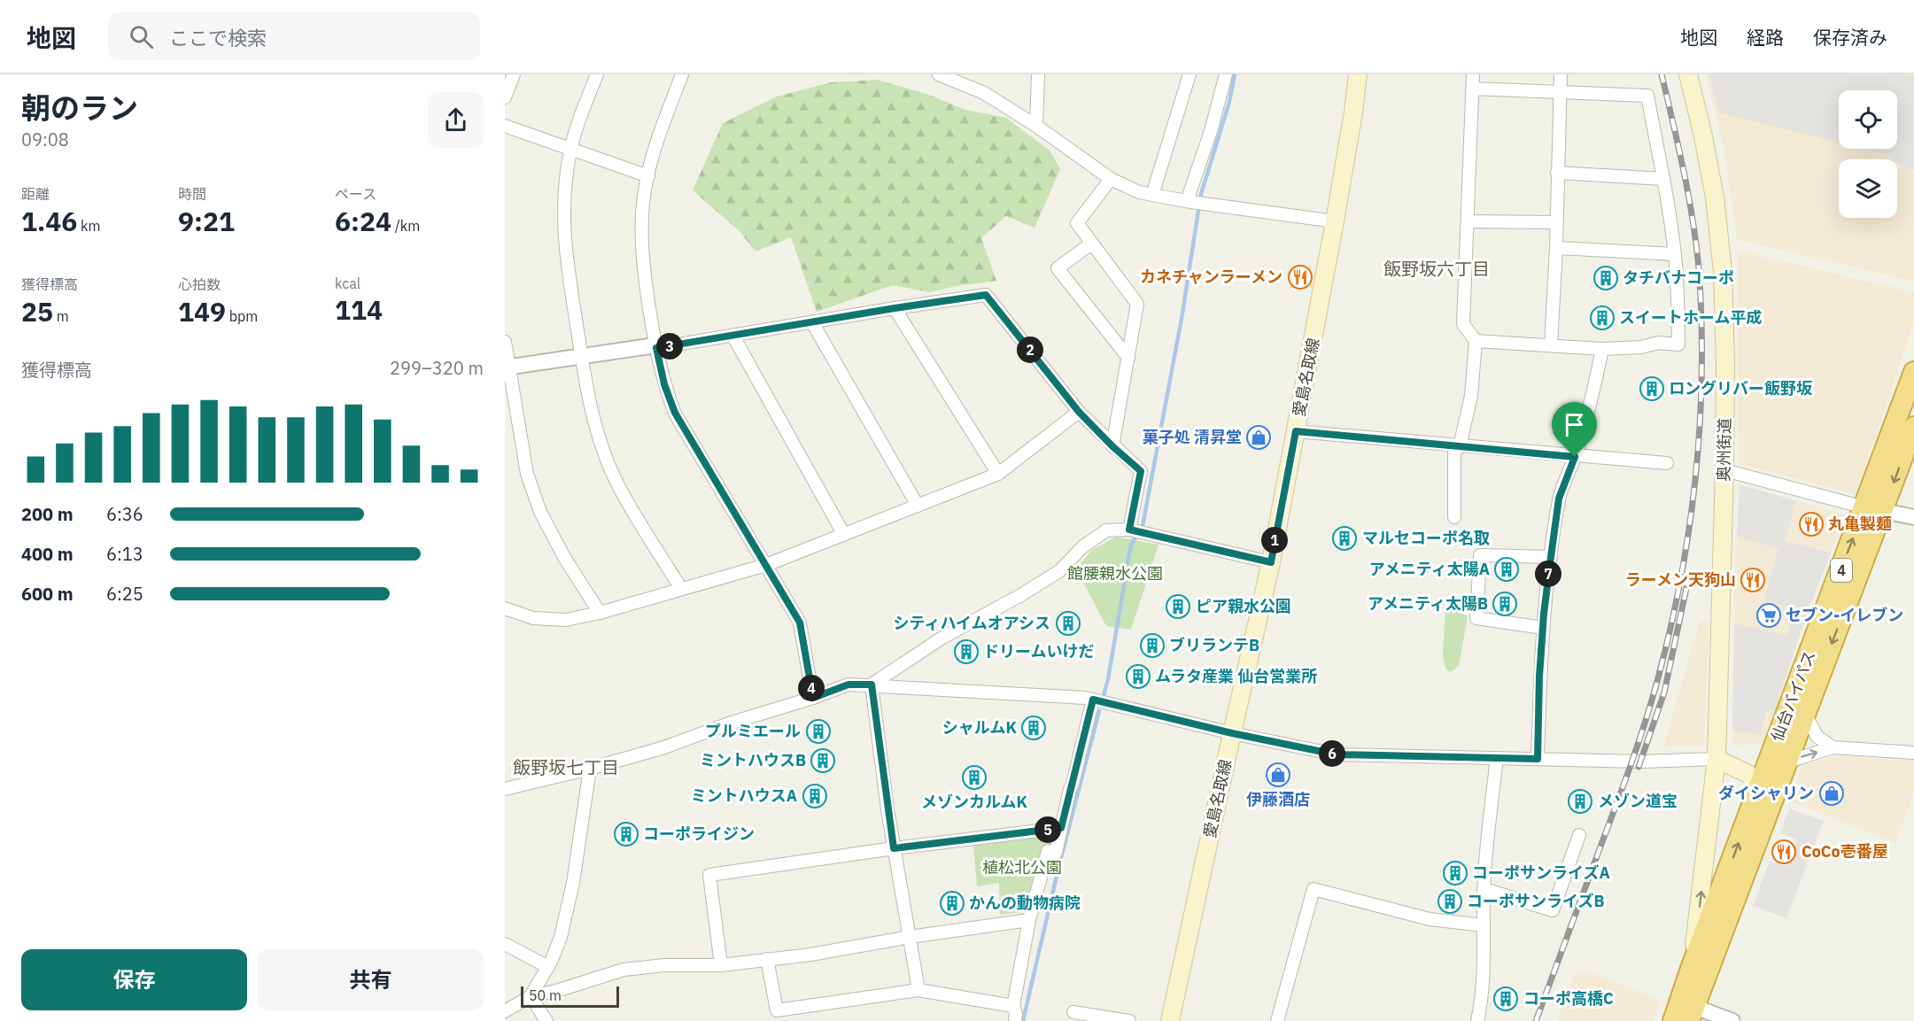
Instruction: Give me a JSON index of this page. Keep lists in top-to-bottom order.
{
  "streets": {
    "highway": ["4", "仙台バイパス"],
    "main road": ["愛島名取線", "奥州街道"]
  },
  "crossings": [
    ["奥州街道", "仙台バイパス"]
  ],
  "districts": ["飯野坂六丁目", "飯野坂七丁目"],
  "parks": ["館腰親水公園", "植松北公園"],
  "places": {
    "restaurant": [
      "カネチャンラーメン",
      "丸亀製麺",
      "ラーメン天狗山",
      "CoCo壱番屋"
    ],
    "building": [
      "タチバナコーポ",
      "スイートホーム平成",
      "ロングリバー飯野坂",
      "マルセコーポ名取",
      "アメニティ太陽A",
      "アメニティ太陽B",
      "ピア親水公園",
      "シティハイムオアシス",
      "ブリランテB",
      "ドリームいけだ",
      "ムラタ産業 仙台営業所",
      "シャルムK",
      "プルミエール",
      "ミントハウスB",
      "メゾンカルムK",
      "ミントハウスA",
      "メゾン道宝",
      "コーポライジン",
      "コーポサンライズA",
      "コーポサンライズB",
      "かんの動物病院",
      "コーポ高橋C"
    ],
    "shop": ["菓子処 清昇堂", "伊藤酒店", "ダイシャリン"],
    "supermarket": ["セブン-イレブン"]
  },
  "scale_bar": "50 m",
  "page": {
    "header": "地図",
    "search": "ここで検索",
    "nav": ["地図", "経路", "保存済み"],
    "heading": ["朝のラン", "09:08"],
    "stats": [
      ["距離", "1.46 km"],
      ["時間", "9:21"],
      ["ペース", "6:24 /km"],
      ["獲得標高", "25 m"],
      ["心拍数", "149 bpm"],
      ["kcal", "114"]
    ],
    "pins": [
      "3",
      "2",
      "1",
      "7",
      "4",
      "6",
      "5"
    ],
    "chart": ["獲得標高", "299–320 m"],
    "list": [
      {
        "name": "200 m",
        "note": "6:36"
      },
      {
        "name": "400 m",
        "note": "6:13"
      },
      {
        "name": "600 m",
        "note": "6:25"
      }
    ],
    "buttons": ["保存", "共有"],
    "scale": "50 m"
  }
}
